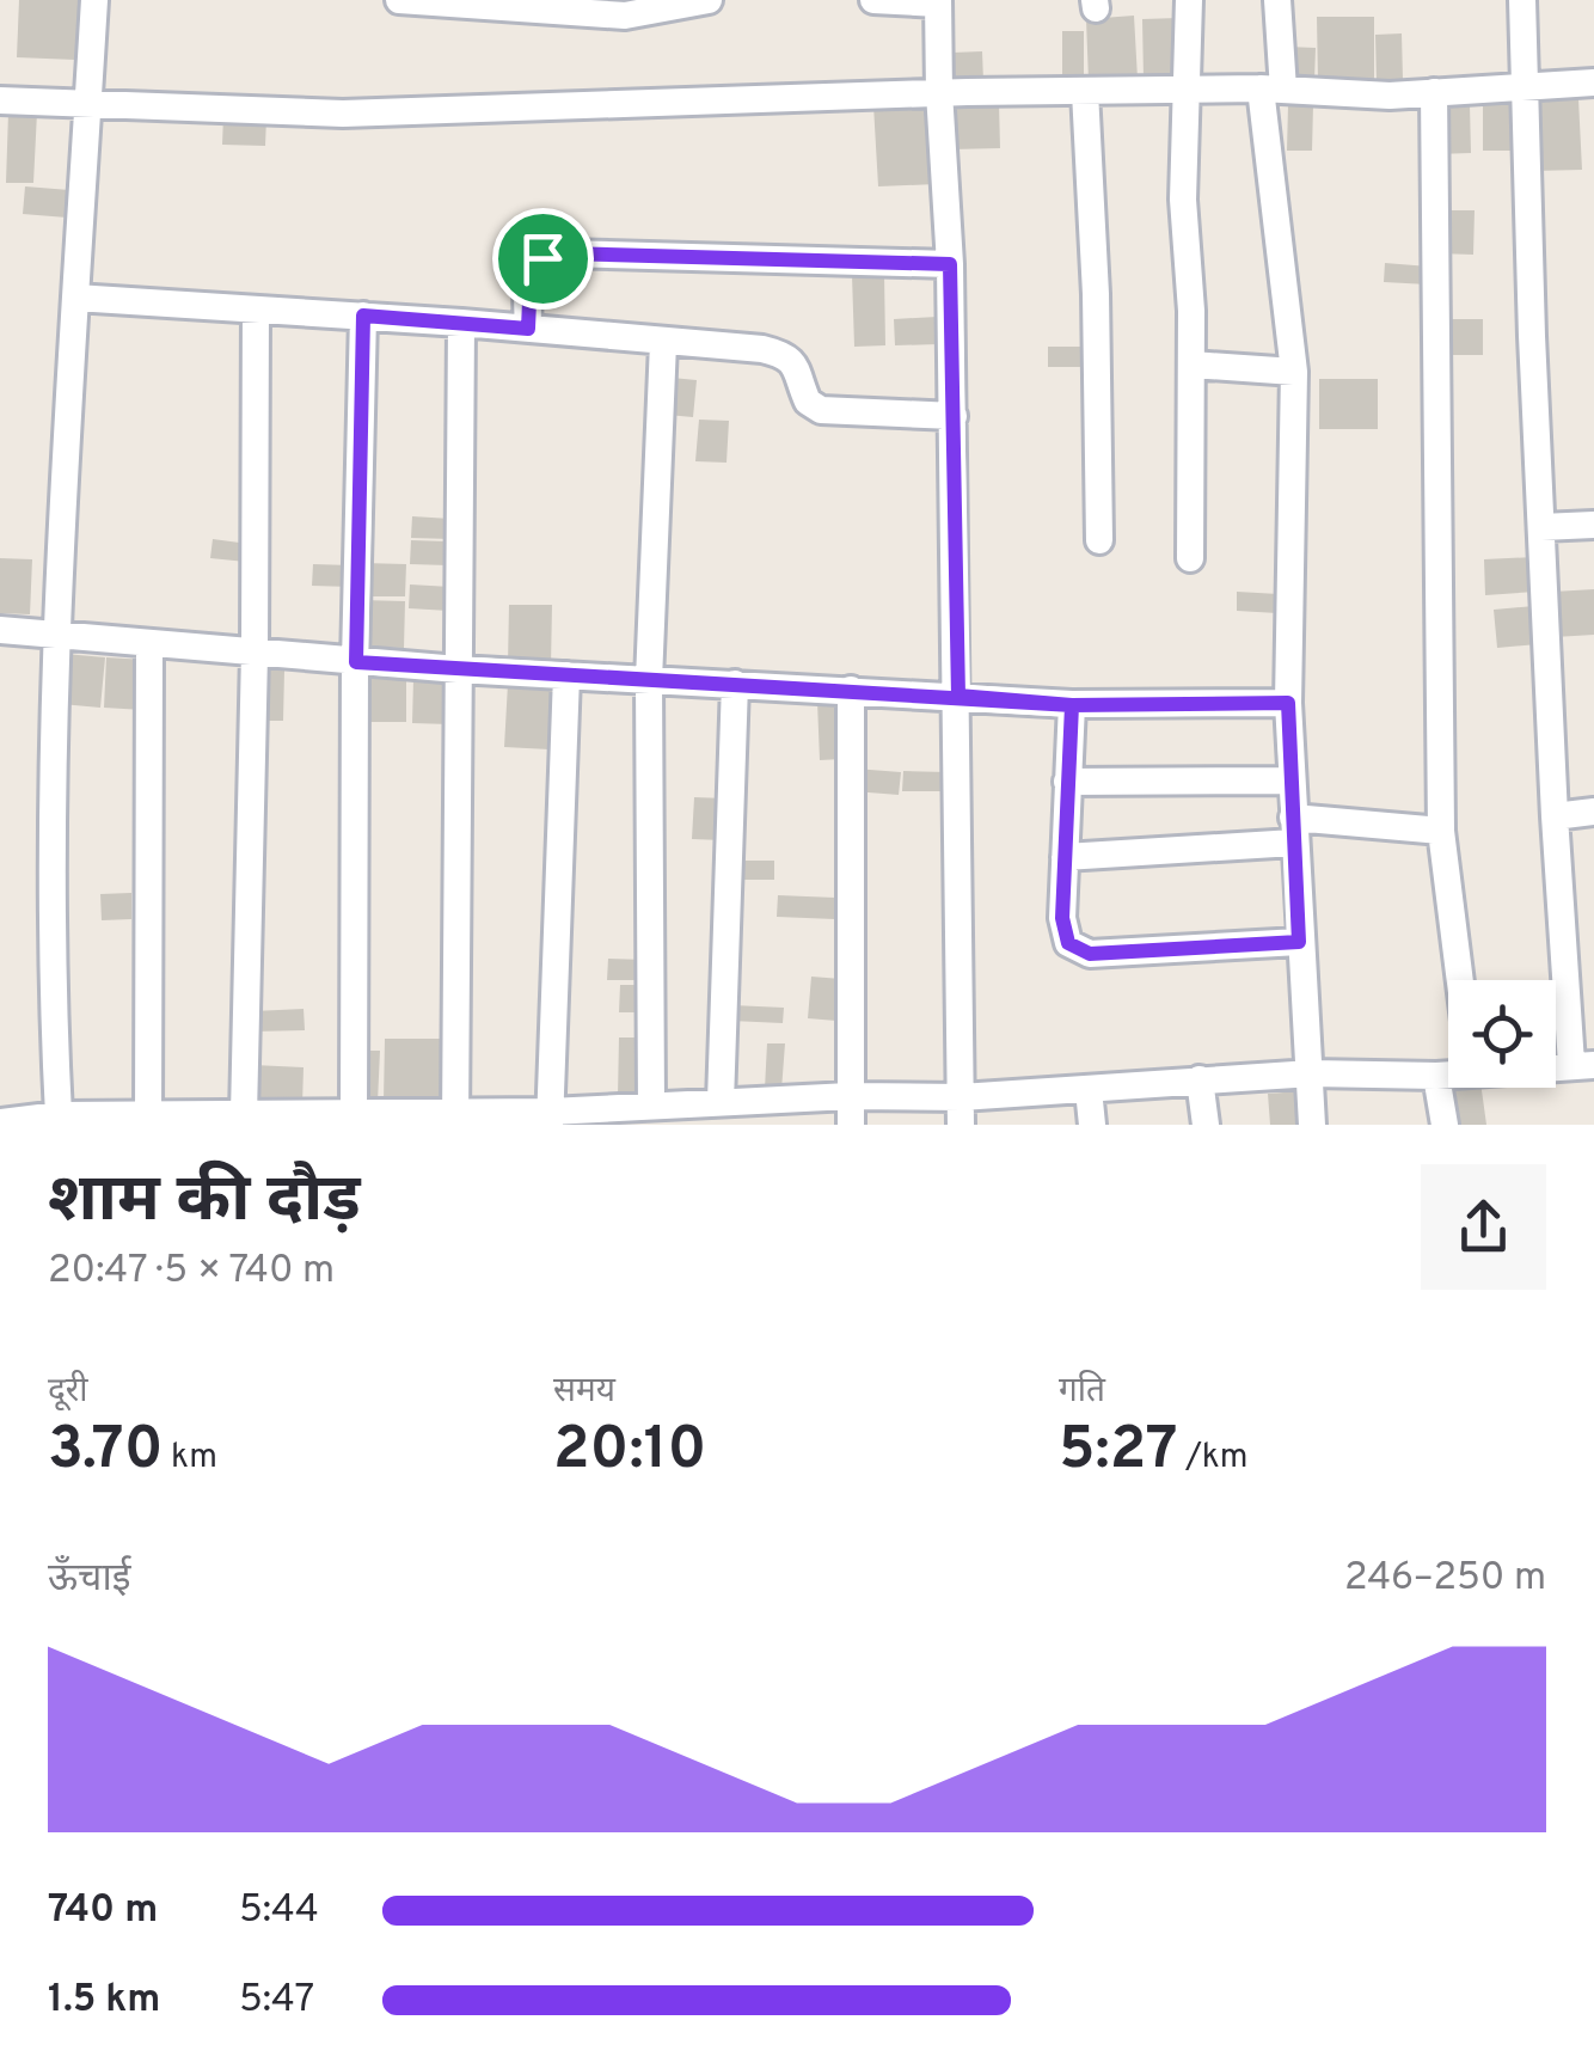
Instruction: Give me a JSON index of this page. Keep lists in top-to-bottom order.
{
  "page": {
    "heading": ["शाम की दौड़", "20:47 · 5 × 740 m"],
    "stats": [
      ["दूरी", "3.70 km"],
      ["समय", "20:10"],
      ["गति", "5:27 /km"]
    ],
    "chart": ["ऊँचाई", "246–250 m"],
    "list": [
      {
        "name": "740 m",
        "note": "5:44"
      },
      {
        "name": "1.5 km",
        "note": "5:47"
      }
    ]
  }
}
